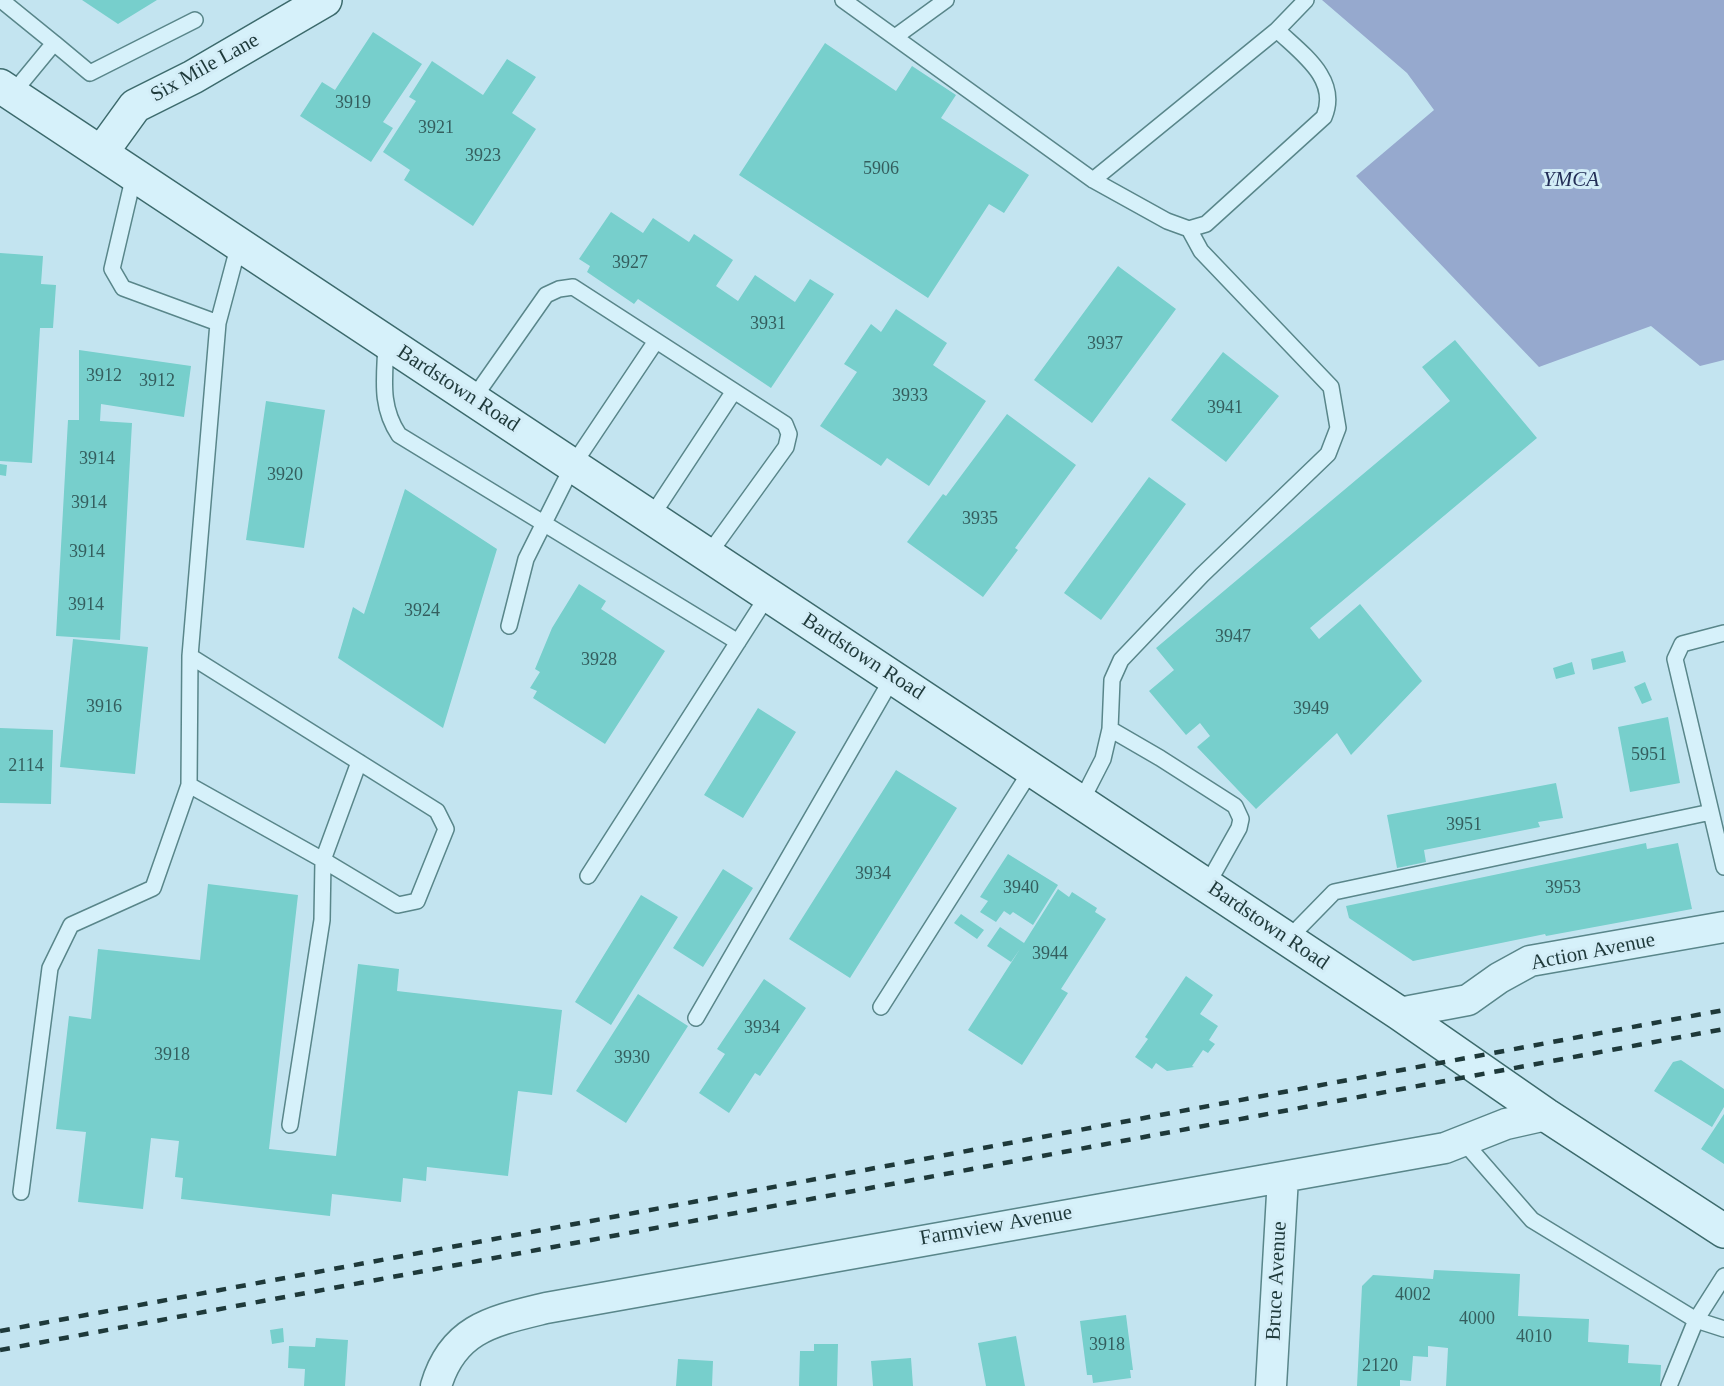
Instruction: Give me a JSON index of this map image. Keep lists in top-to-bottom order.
{
  "streets": {
    "main road": ["Six Mile Lane", "Bardstown Road"],
    "street": ["Action Avenue", "Farmview Avenue", "Bruce Avenue"]
  },
  "crossings": [
    ["Six Mile Lane", "Bardstown Road"],
    ["Bardstown Road", "Action Avenue"],
    ["Bardstown Road", "Farmview Avenue"],
    ["Farmview Avenue", "Bruce Avenue"]
  ],
  "parks": ["YMCA"],
  "house_numbers": [
    "3919",
    "3921",
    "3923",
    "5906",
    "3927",
    "3931",
    "3937",
    "3912",
    "3912",
    "3933",
    "3941",
    "3914",
    "3920",
    "3914",
    "3935",
    "3914",
    "3914",
    "3924",
    "3947",
    "3928",
    "3916",
    "3949",
    "5951",
    "2114",
    "3951",
    "3934",
    "3940",
    "3953",
    "3944",
    "3934",
    "3918",
    "3930",
    "4002",
    "4000",
    "4010",
    "3918",
    "2120"
  ]
}
